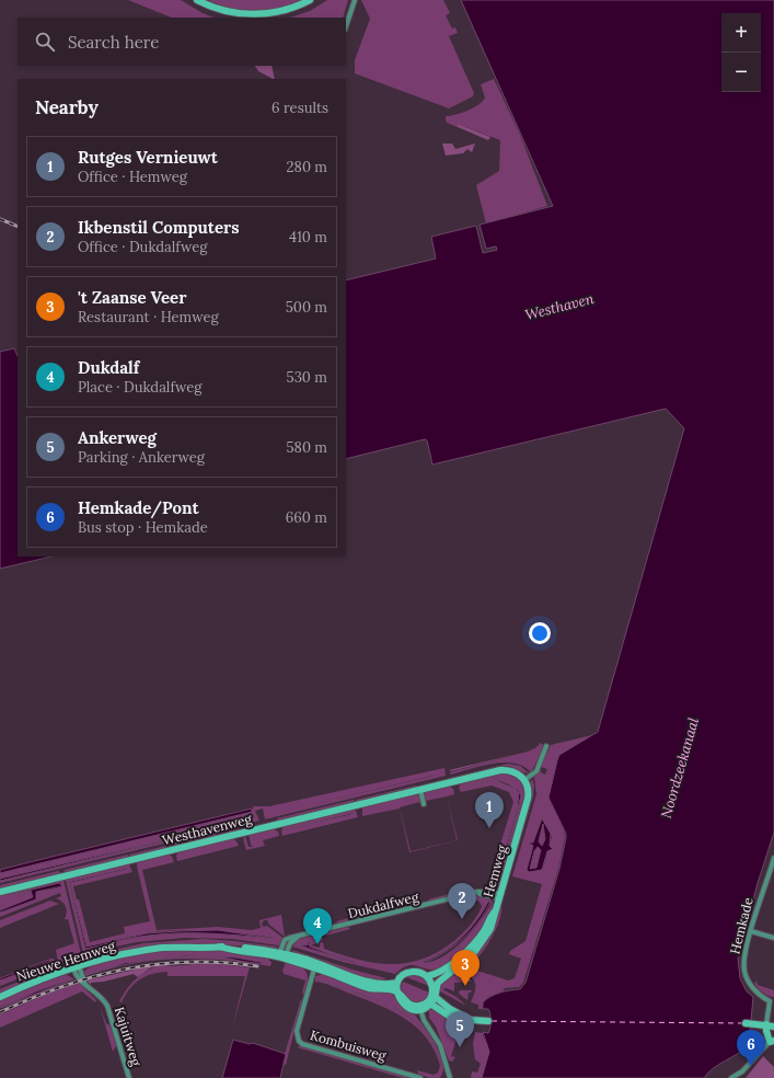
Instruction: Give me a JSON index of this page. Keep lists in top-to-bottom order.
{
  "streets": {
    "street": [
      "Westhavenweg",
      "Hemweg",
      "Dukdalfweg",
      "Hemkade",
      "Nieuwe Hemweg",
      "Kajuitweg",
      "Kombuisweg"
    ]
  },
  "crossings": [
    ["Westhavenweg", "Hemweg"],
    ["Hemweg", "Dukdalfweg"],
    ["Hemweg", "Nieuwe Hemweg"],
    ["Dukdalfweg", "Nieuwe Hemweg"],
    ["Nieuwe Hemweg", "Kajuitweg"],
    ["Nieuwe Hemweg", "Kombuisweg"]
  ],
  "water": ["Westhaven", "Noordzeekanaal"],
  "page": {
    "map_buttons": ["+", "−"],
    "search": "Search here",
    "heading": ["Nearby", "6 results"],
    "list": [
      {
        "mark": "1",
        "name": "Rutges Vernieuwt",
        "note": "Office · Hemweg",
        "value": "280 m"
      },
      {
        "mark": "2",
        "name": "Ikbenstil Computers",
        "note": "Office · Dukdalfweg",
        "value": "410 m"
      },
      {
        "mark": "3",
        "name": "'t Zaanse Veer",
        "note": "Restaurant · Hemweg",
        "value": "500 m"
      },
      {
        "mark": "4",
        "name": "Dukdalf",
        "note": "Place · Dukdalfweg",
        "value": "530 m"
      },
      {
        "mark": "5",
        "name": "Ankerweg",
        "note": "Parking · Ankerweg",
        "value": "580 m"
      },
      {
        "mark": "6",
        "name": "Hemkade/Pont",
        "note": "Bus stop · Hemkade",
        "value": "660 m"
      }
    ],
    "pins": [
      "1",
      "2",
      "4",
      "3",
      "5",
      "6"
    ]
  }
}
